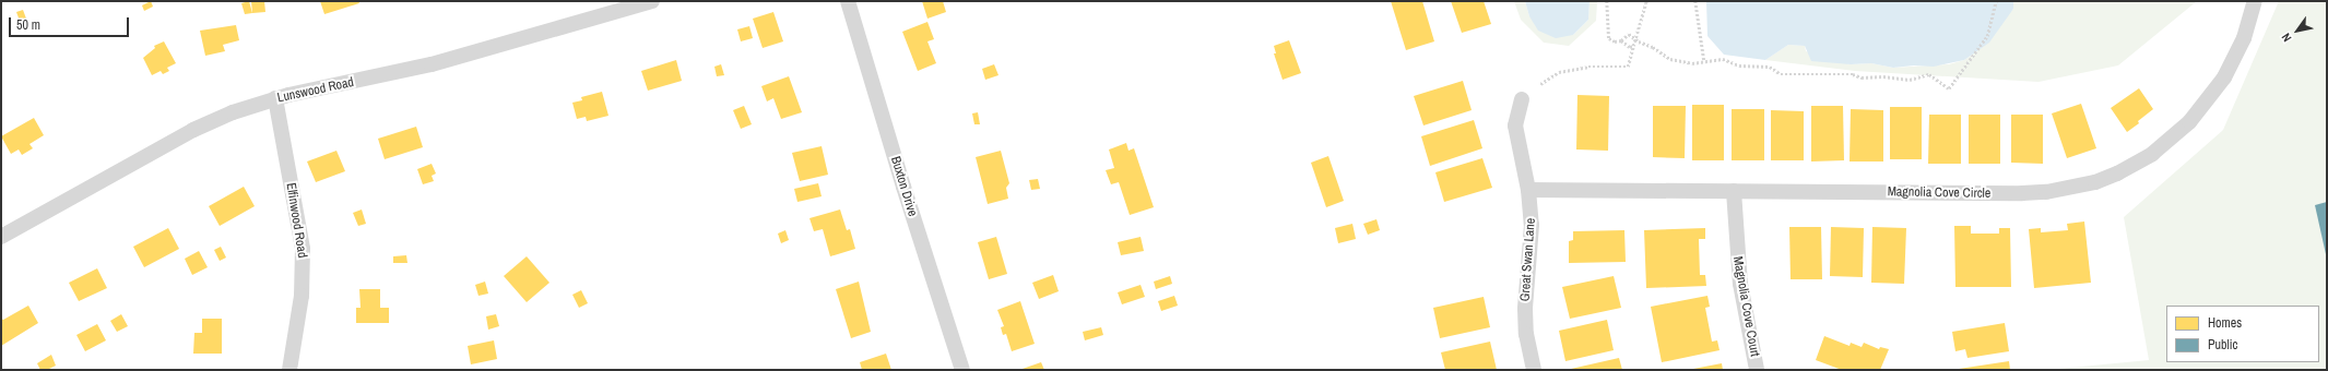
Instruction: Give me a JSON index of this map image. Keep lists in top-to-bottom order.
{
  "streets": {
    "street": [
      "Lunswood Road",
      "Buxton Drive",
      "Magnolia Cove Circle",
      "Elfinwood Road",
      "Great Swan Lane",
      "Magnolia Cove Court"
    ]
  },
  "crossings": [
    ["Lunswood Road", "Elfinwood Road"],
    ["Magnolia Cove Circle", "Great Swan Lane"],
    ["Magnolia Cove Circle", "Magnolia Cove Court"]
  ],
  "legend": ["Homes", "Public"],
  "scale_bar": "50 m",
  "north": "bottom left"
}
